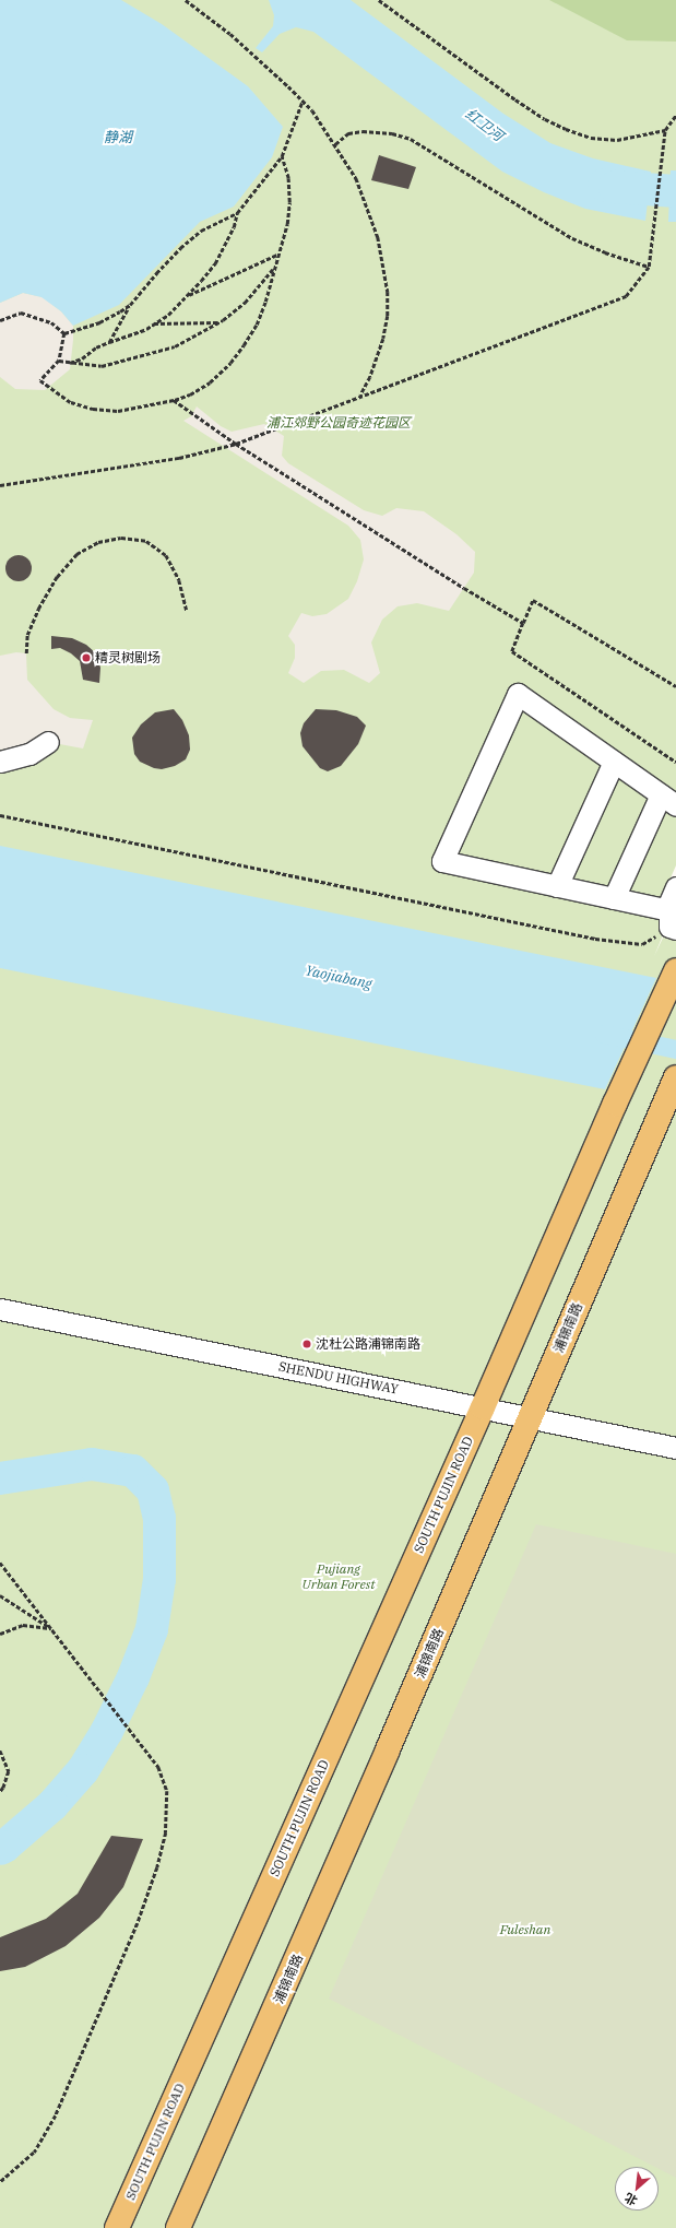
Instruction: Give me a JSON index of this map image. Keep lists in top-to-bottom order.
{
  "streets": {
    "main road": ["浦锦南路", "SOUTH PUJIN ROAD"],
    "street": ["SHENDU HIGHWAY"]
  },
  "crossings": [
    ["浦锦南路", "SHENDU HIGHWAY"],
    ["SHENDU HIGHWAY", "SOUTH PUJIN ROAD"]
  ],
  "water": ["红卫河", "静湖", "Yaojiabang"],
  "parks": ["浦江郊野公园奇迹花园区", "Pujiang Urban Forest", "Fuleshan"],
  "places": ["精灵树剧场", "沈杜公路浦锦南路"],
  "north": "bottom left"
}
